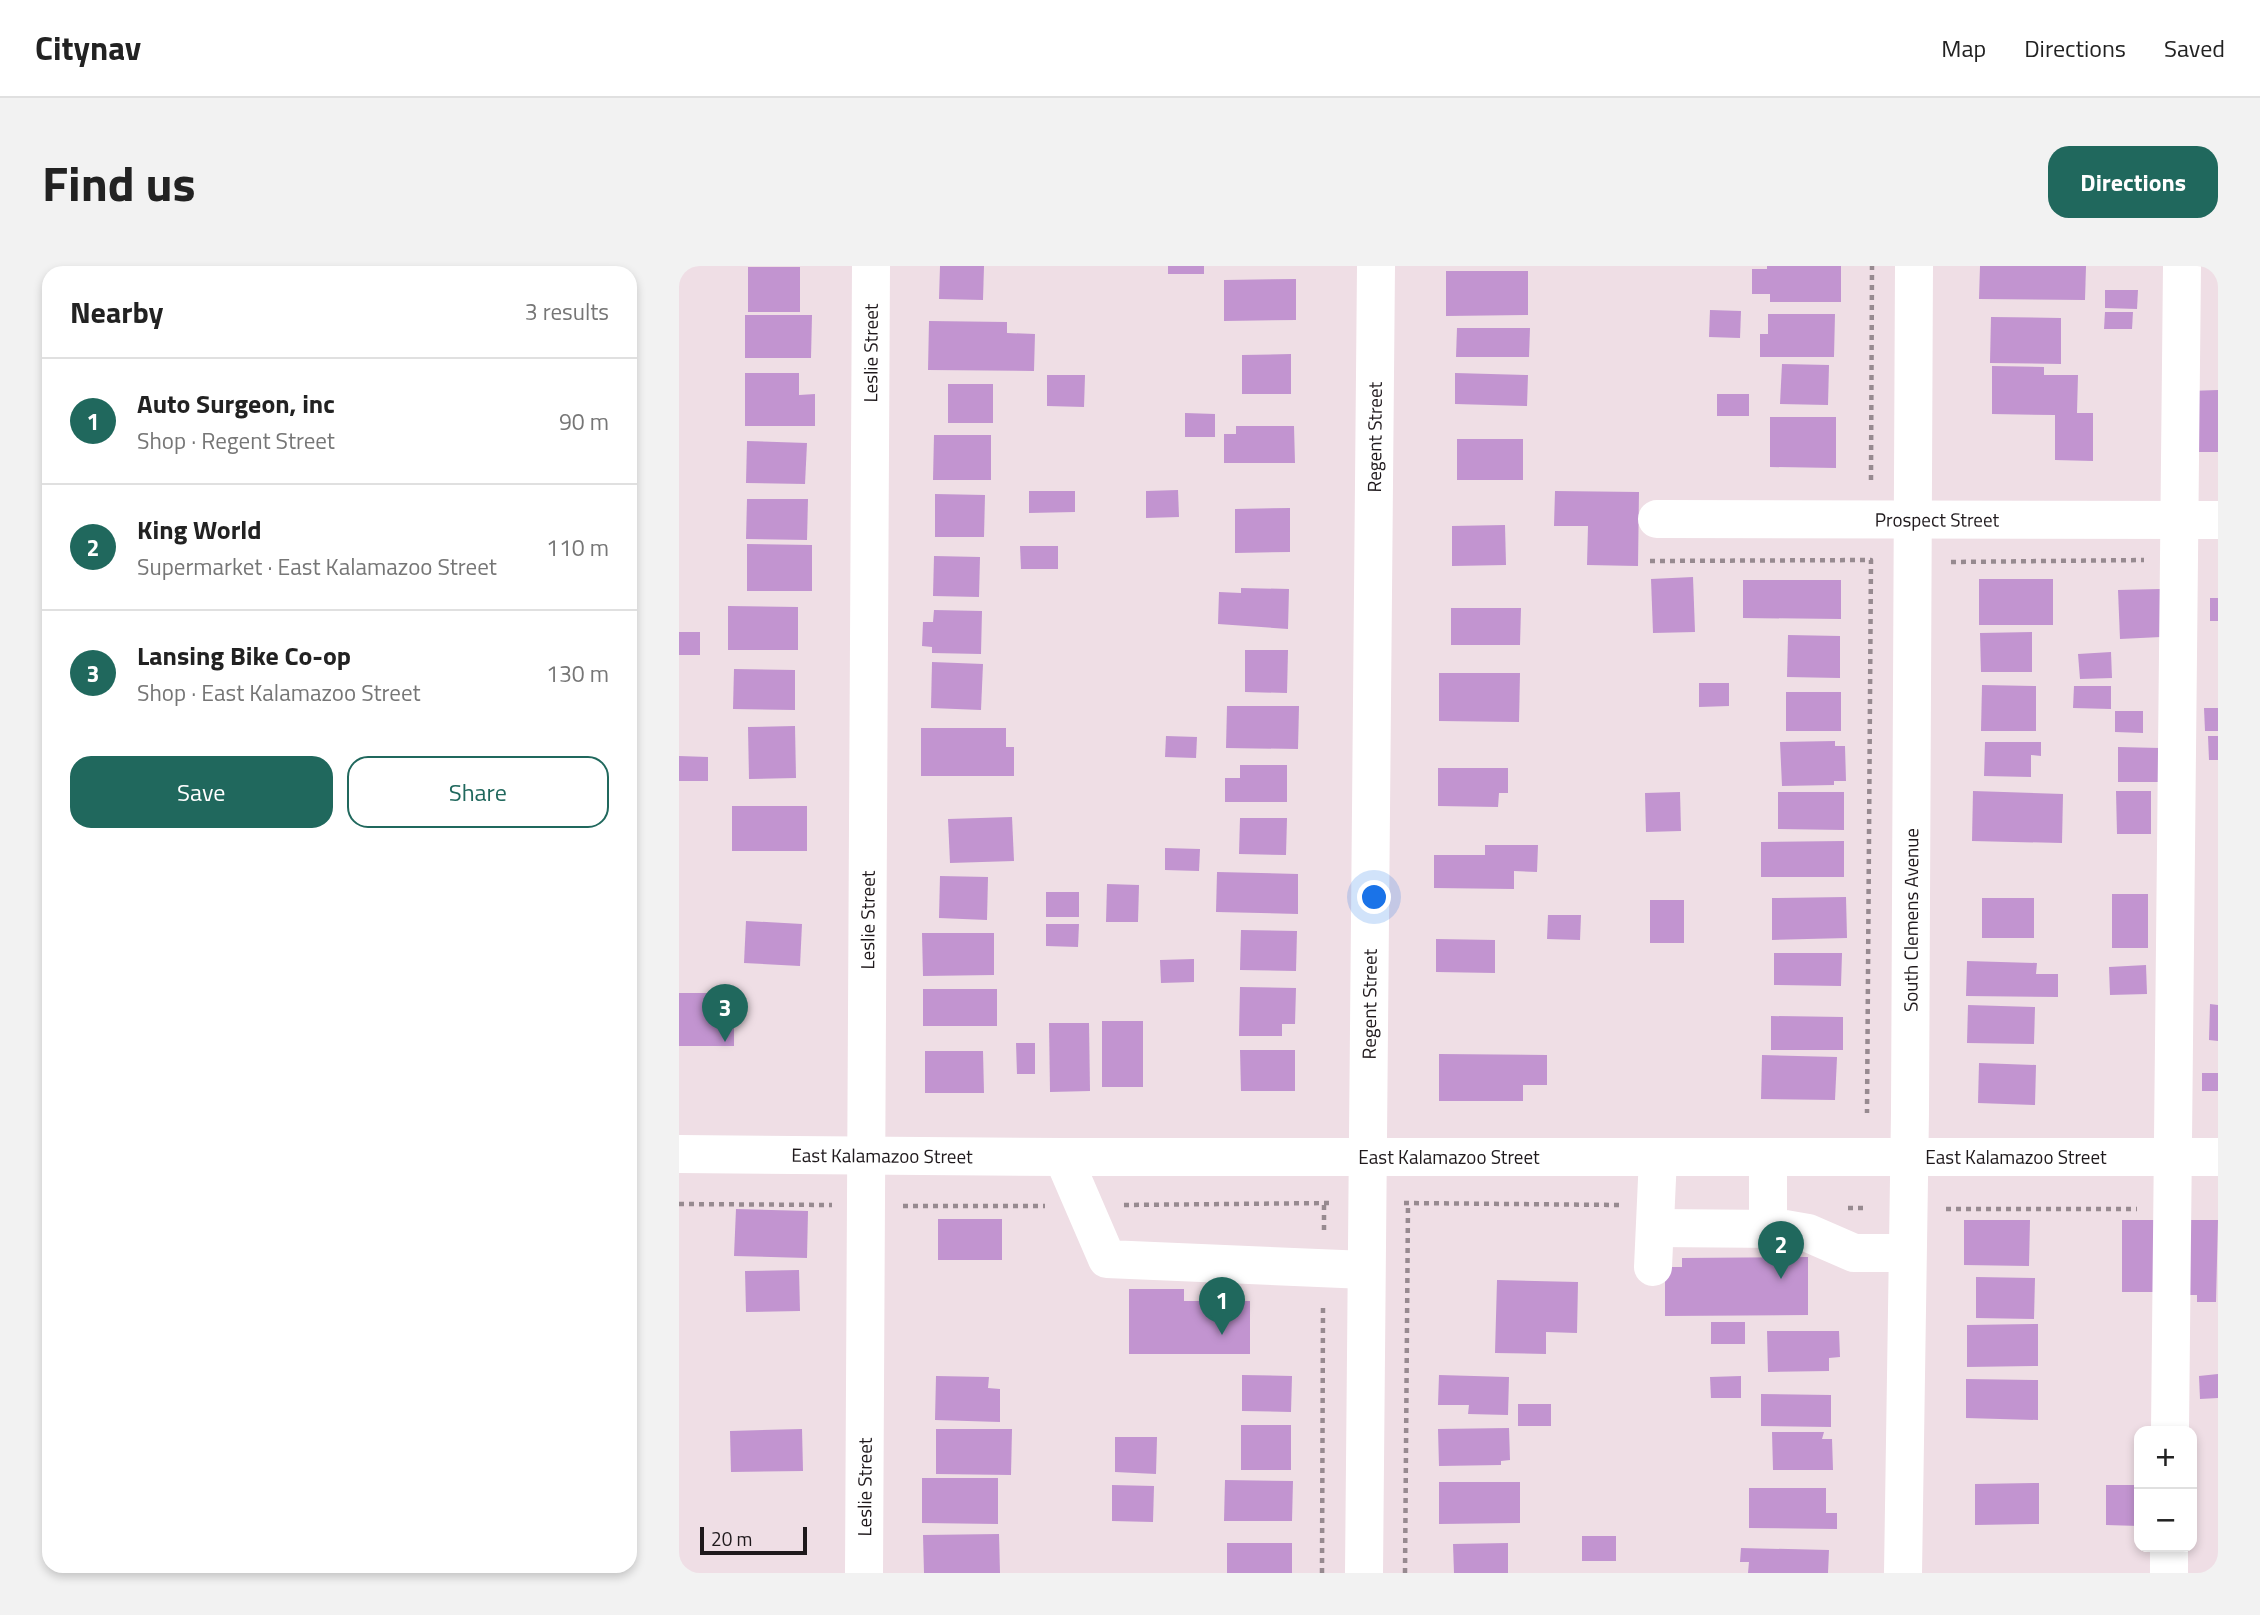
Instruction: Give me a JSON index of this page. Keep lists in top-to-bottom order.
{
  "streets": {
    "street": [
      "Leslie Street",
      "Regent Street",
      "Prospect Street",
      "South Clemens Avenue",
      "East Kalamazoo Street"
    ]
  },
  "crossings": [
    ["Leslie Street", "East Kalamazoo Street"],
    ["Regent Street", "East Kalamazoo Street"],
    ["Prospect Street", "South Clemens Avenue"],
    ["South Clemens Avenue", "East Kalamazoo Street"]
  ],
  "scale_bar": "20 m",
  "page": {
    "header": "Citynav",
    "nav": ["Map", "Directions", "Saved"],
    "title": "Find us",
    "buttons": [
      "Directions",
      ["Save", "Share"]
    ],
    "heading": ["Nearby", "3 results"],
    "list": [
      {
        "mark": "1",
        "name": "Auto Surgeon, inc",
        "note": "Shop · Regent Street",
        "value": "90 m"
      },
      {
        "mark": "2",
        "name": "King World",
        "note": "Supermarket · East Kalamazoo Street",
        "value": "110 m"
      },
      {
        "mark": "3",
        "name": "Lansing Bike Co-op",
        "note": "Shop · East Kalamazoo Street",
        "value": "130 m"
      }
    ],
    "pins": ["3", "2", "1"],
    "map_buttons": ["+", "−"],
    "scale": "20 m"
  }
}
